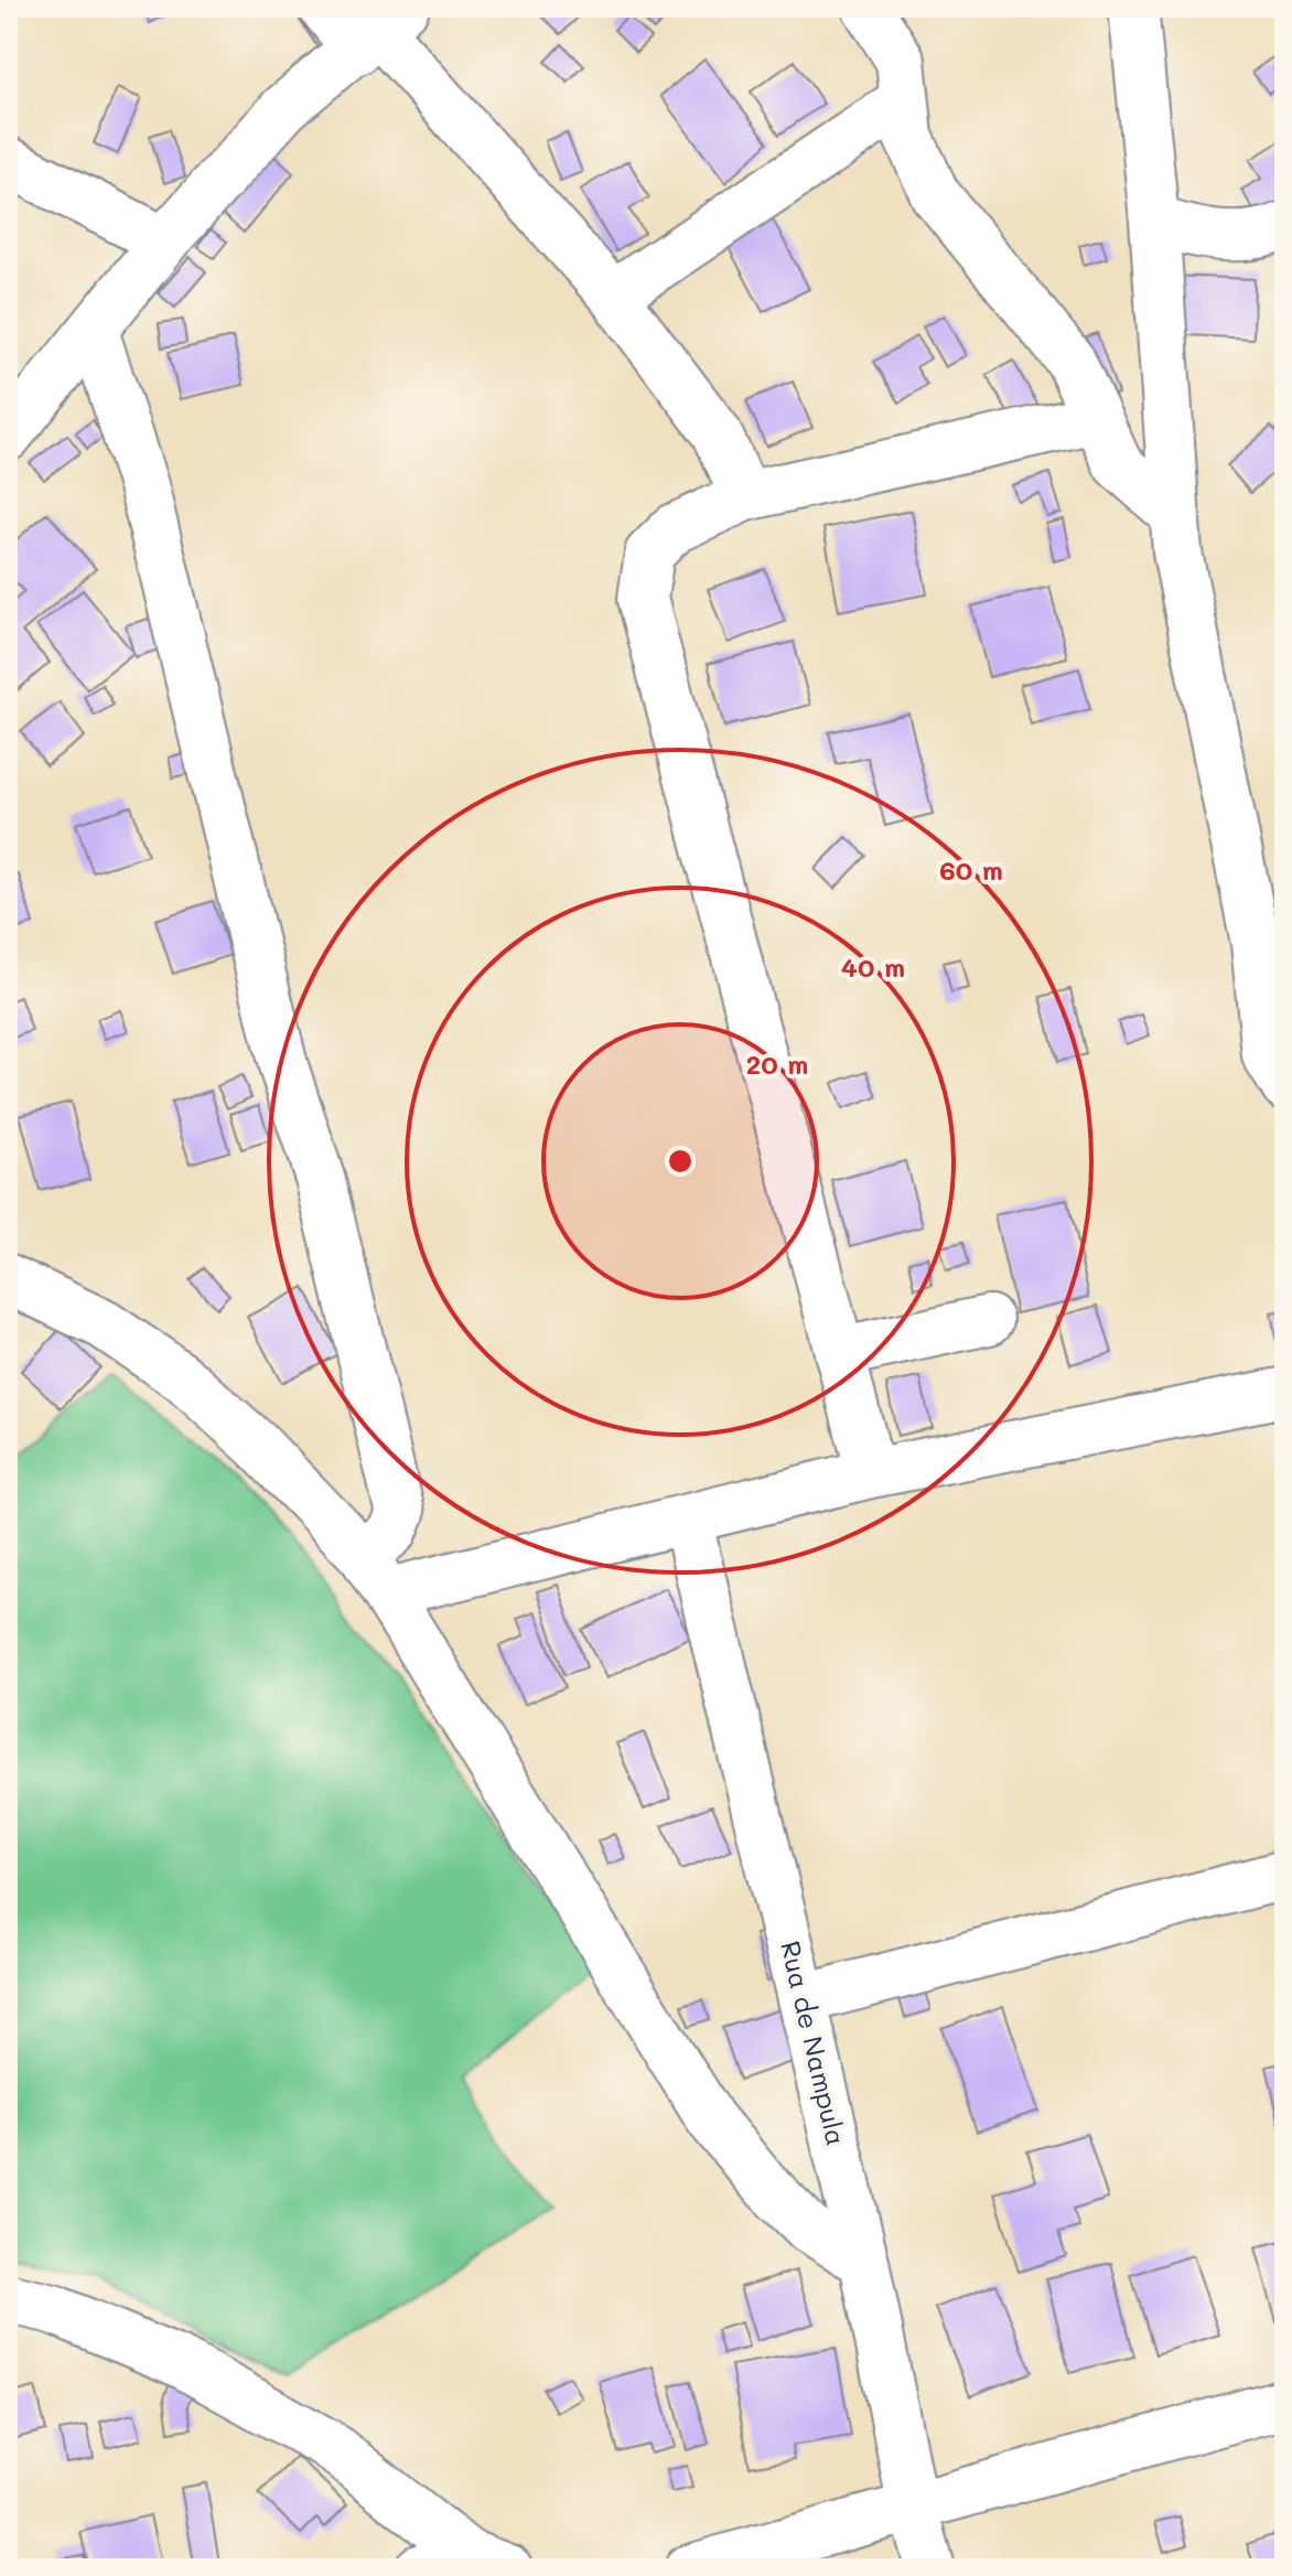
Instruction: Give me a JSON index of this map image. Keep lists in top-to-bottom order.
{
  "streets": {
    "street": ["Rua de Nampula"]
  },
  "rings": ["60 m", "40 m", "20 m"]
}
